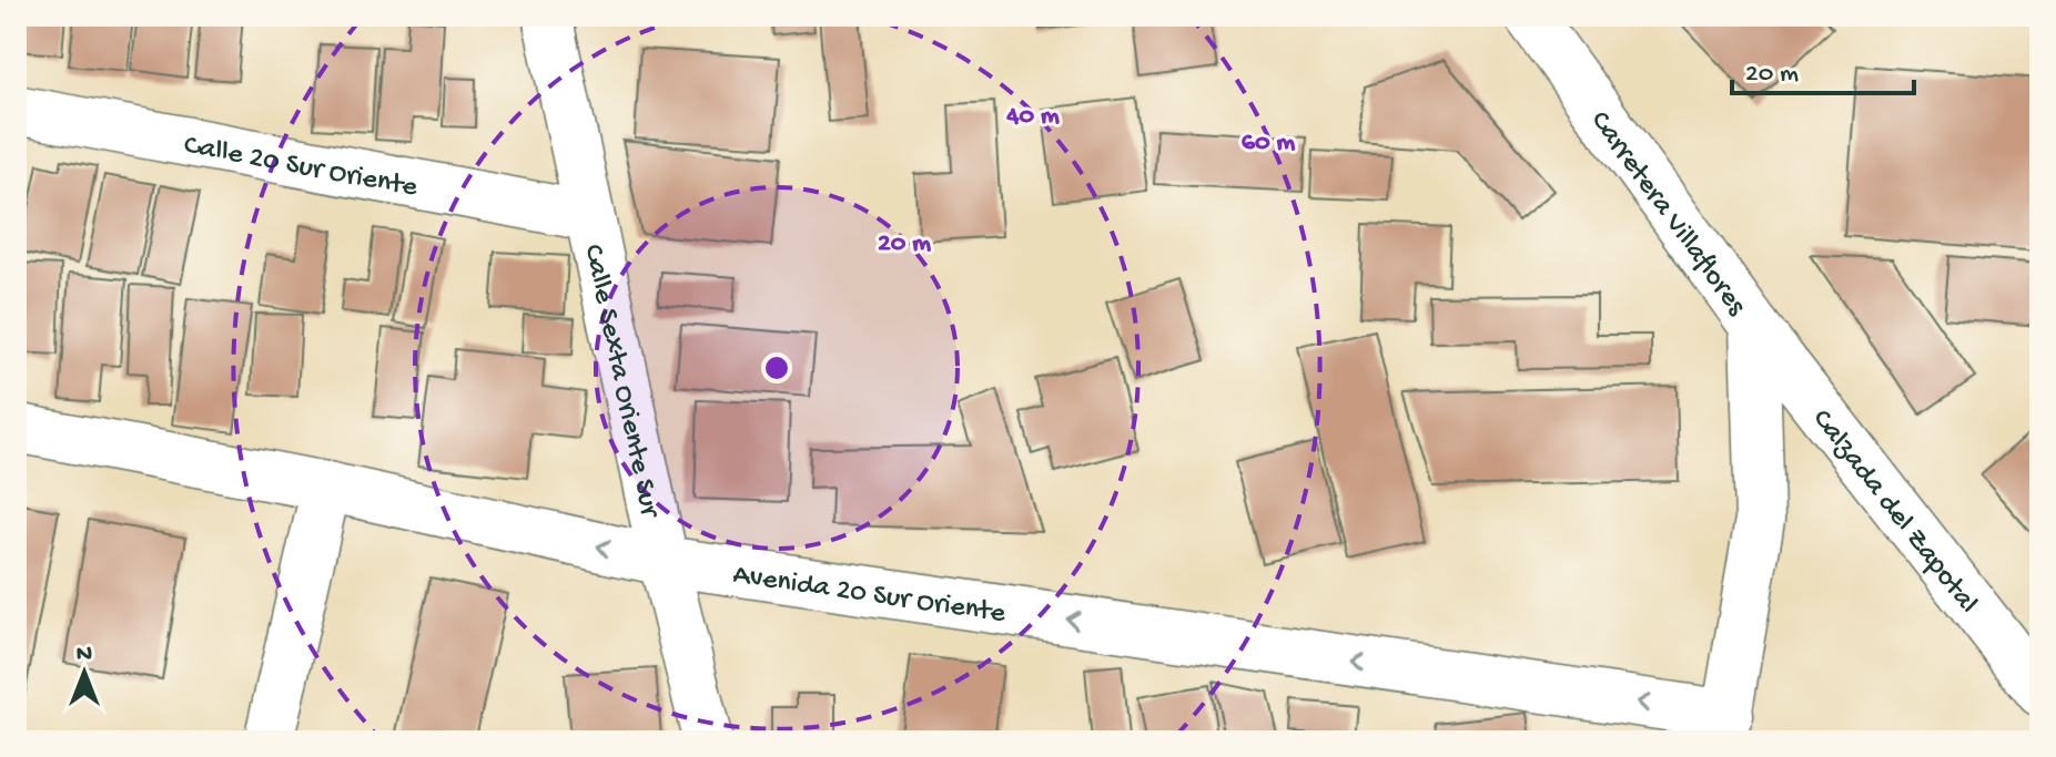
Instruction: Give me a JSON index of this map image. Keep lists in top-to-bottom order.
{
  "streets": {
    "street": [
      "Calle 20 Sur Oriente",
      "Carretera Villaflores",
      "Calle Sexta Oriente Sur",
      "Calzada del Zapotal",
      "Avenida 20 Sur Oriente"
    ]
  },
  "crossings": [
    ["Calle 20 Sur Oriente", "Calle Sexta Oriente Sur"],
    ["Carretera Villaflores", "Calzada del Zapotal"],
    ["Carretera Villaflores", "Avenida 20 Sur Oriente"],
    ["Calle Sexta Oriente Sur", "Avenida 20 Sur Oriente"]
  ],
  "one_way": ["Avenida 20 Sur Oriente"],
  "scale_bar": "20 m",
  "north": "top",
  "rings": ["40 m", "60 m", "20 m"]
}
